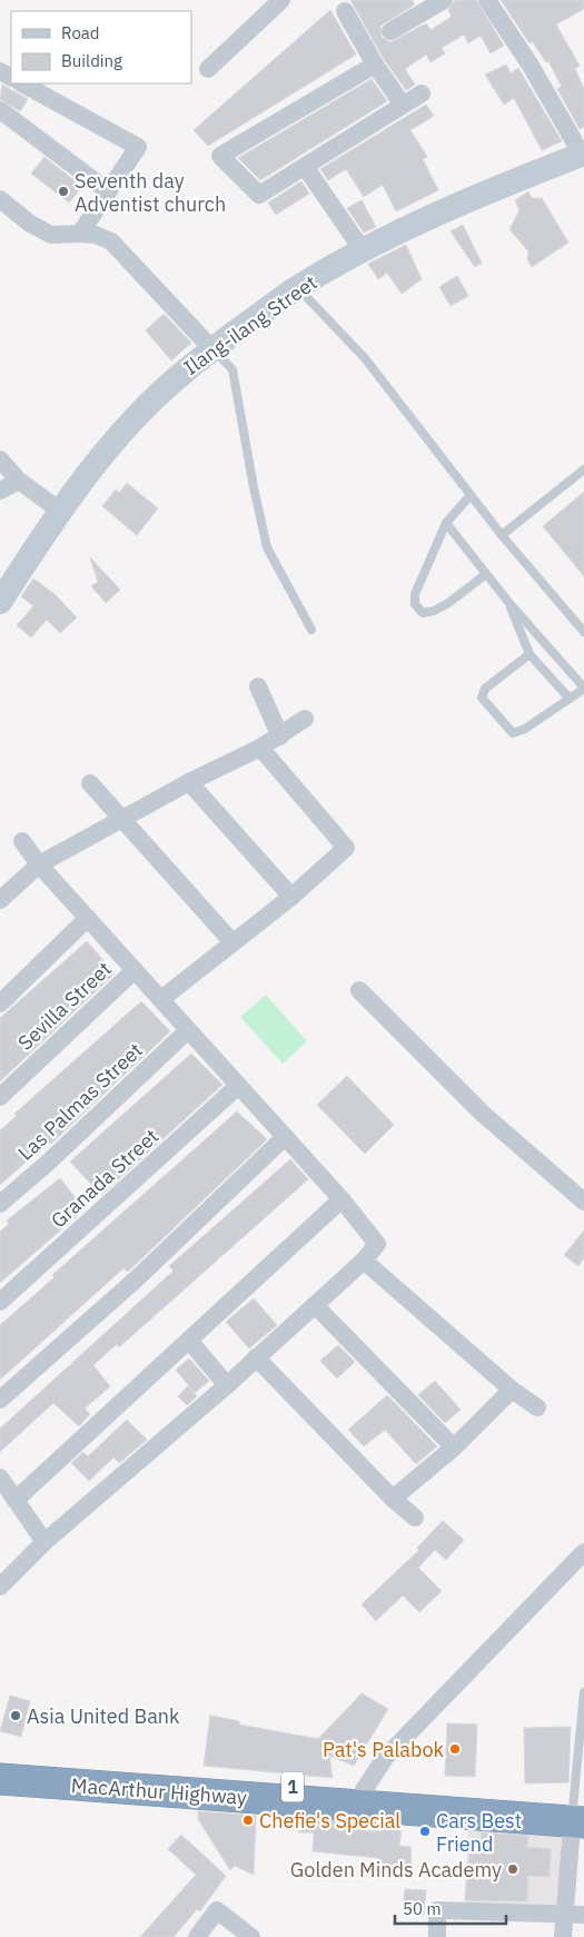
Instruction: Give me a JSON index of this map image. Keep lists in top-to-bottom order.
{
  "streets": {
    "highway": ["1", "MacArthur Highway"],
    "street": [
      "Ilang-ilang Street",
      "Sevilla Street",
      "Las Palmas Street",
      "Granada Street"
    ]
  },
  "places": [
    "Seventh day Adventist church",
    "Asia United Bank",
    "Pat's Palabok",
    "Chefie's Special",
    "Cars Best Friend",
    "Golden Minds Academy"
  ],
  "legend": ["Road", "Building"],
  "scale_bar": "50 m"
}
